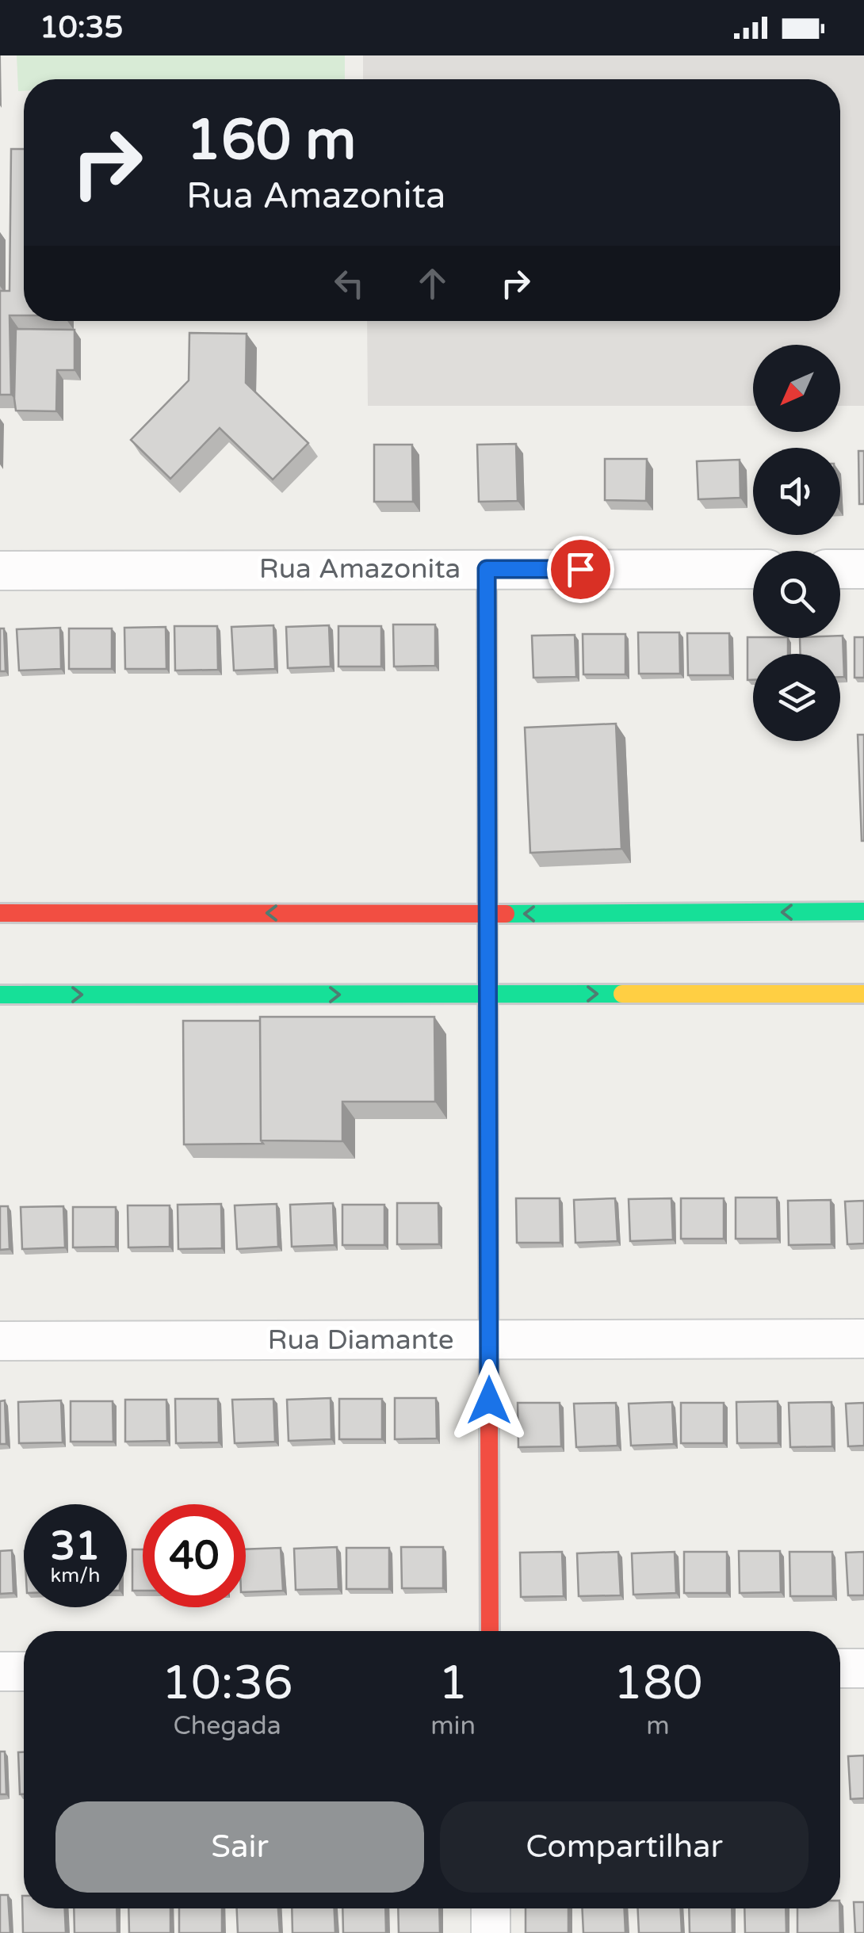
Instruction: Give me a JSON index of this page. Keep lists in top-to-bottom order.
{
  "streets": {
    "street": ["Rua Amazonita", "Rua Diamante"]
  },
  "north": "bottom left",
  "page": {
    "status": "10:35",
    "turn": ["160 m", "Rua Amazonita"],
    "speed": "31 km/h",
    "limit": "40",
    "eta": [
      "10:36",
      "Chegada",
      "1",
      "min",
      "180",
      "m"
    ],
    "buttons": ["Sair", "Compartilhar"]
  }
}
